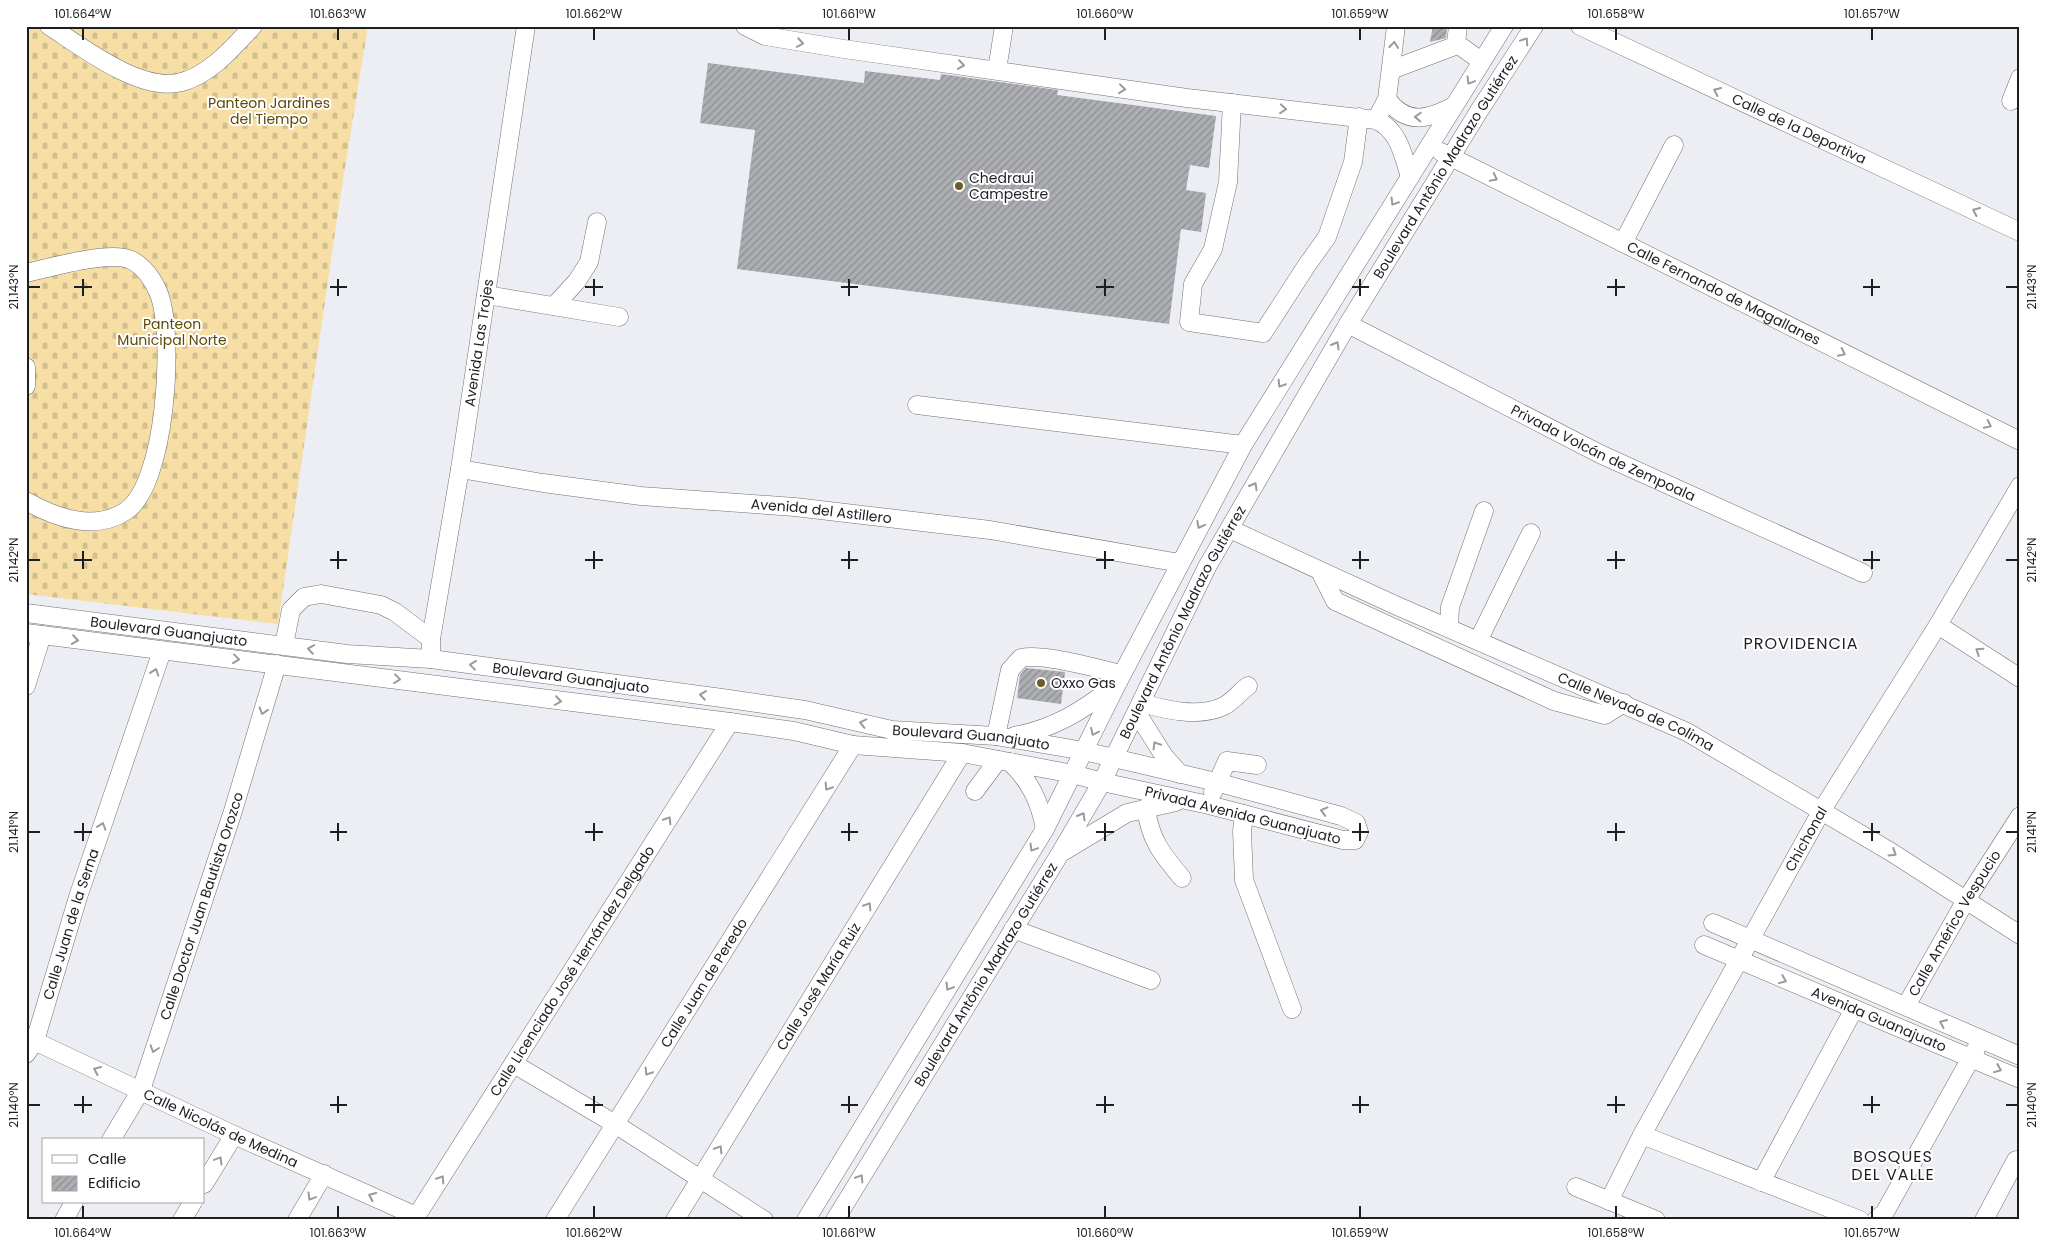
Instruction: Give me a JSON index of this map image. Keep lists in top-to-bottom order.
{
  "streets": {
    "street": [
      "Calle de la Deportiva",
      "Boulevard Antônio Madrazo Gutiérrez",
      "Calle Fernando de Magallanes",
      "Avenida Las Trojes",
      "Privada Volcán de Zempoala",
      "Avenida del Astillero",
      "Boulevard Guanajuato",
      "Calle Nevado de Colima",
      "Privada Avenida Guanajuato",
      "Chichonal",
      "Calle Doctor Juan Bautista Orozco",
      "Calle Américo Vespucio",
      "Calle Juan de la Serna",
      "Calle Licenciado José Hernández Delgado",
      "Calle Juan de Peredo",
      "Calle José María Ruiz",
      "Avenida Guanajuato",
      "Calle Nicolás de Medina"
    ]
  },
  "crossings": [
    ["Boulevard Antônio Madrazo Gutiérrez", "Calle Fernando de Magallanes"],
    ["Boulevard Antônio Madrazo Gutiérrez", "Privada Volcán de Zempoala"],
    ["Boulevard Antônio Madrazo Gutiérrez", "Avenida del Astillero"],
    ["Boulevard Antônio Madrazo Gutiérrez", "Boulevard Guanajuato"],
    ["Boulevard Antônio Madrazo Gutiérrez", "Calle Nevado de Colima"],
    ["Boulevard Antônio Madrazo Gutiérrez", "Privada Avenida Guanajuato"],
    ["Avenida Las Trojes", "Avenida del Astillero"],
    ["Avenida Las Trojes", "Boulevard Guanajuato"],
    ["Boulevard Guanajuato", "Privada Avenida Guanajuato"],
    ["Boulevard Guanajuato", "Calle Doctor Juan Bautista Orozco"],
    ["Boulevard Guanajuato", "Calle Juan de la Serna"],
    ["Boulevard Guanajuato", "Calle Licenciado José Hernández Delgado"],
    ["Boulevard Guanajuato", "Calle Juan de Peredo"],
    ["Boulevard Guanajuato", "Calle José María Ruiz"],
    ["Calle Nevado de Colima", "Chichonal"],
    ["Calle Nevado de Colima", "Calle Américo Vespucio"],
    ["Chichonal", "Avenida Guanajuato"],
    ["Calle Doctor Juan Bautista Orozco", "Calle Nicolás de Medina"],
    ["Calle Américo Vespucio", "Avenida Guanajuato"],
    ["Calle Juan de la Serna", "Calle Nicolás de Medina"],
    ["Calle Licenciado José Hernández Delgado", "Calle Nicolás de Medina"]
  ],
  "one_way": [
    "Calle de la Deportiva",
    "Calle Fernando de Magallanes",
    "Calle Doctor Juan Bautista Orozco",
    "Calle Juan de la Serna",
    "Calle Licenciado José Hernández Delgado",
    "Calle Juan de Peredo",
    "Calle José María Ruiz",
    "Calle Nicolás de Medina"
  ],
  "districts": ["PROVIDENCIA", "BOSQUES DEL VALLE"],
  "parks": ["Panteon Jardines del Tiempo", "Panteon Municipal Norte"],
  "places": ["Chedraui Campestre", "Oxxo Gas"],
  "legend": ["Calle", "Edificio"],
  "coordinates": [
    "101.664°W",
    "101.663°W",
    "101.662°W",
    "101.661°W",
    "101.660°W",
    "101.659°W",
    "101.658°W",
    "101.657°W",
    "21.143°N",
    "21.142°N",
    "21.141°N",
    "21.140°N"
  ]
}
